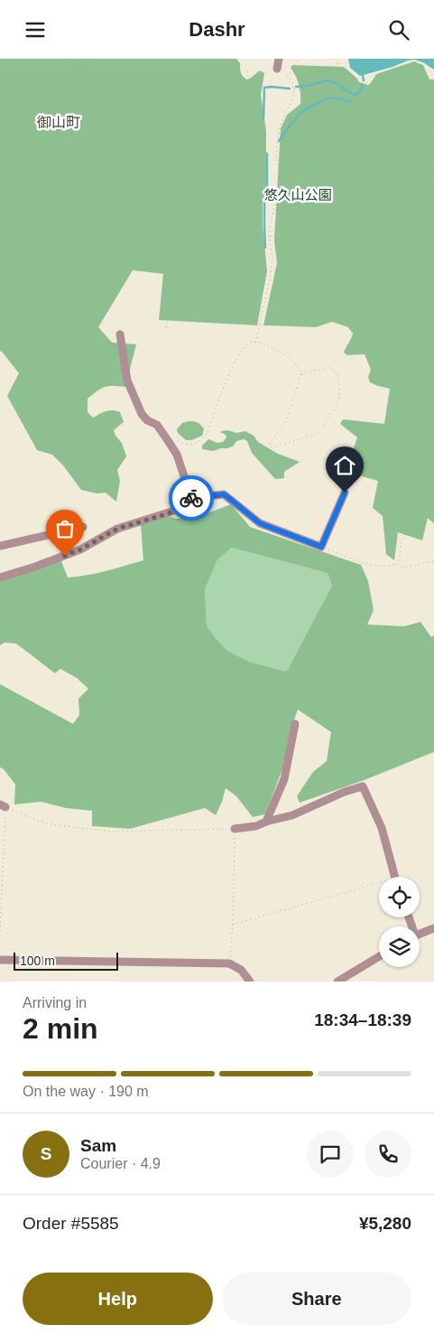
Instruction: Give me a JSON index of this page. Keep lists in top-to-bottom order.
{
  "districts": ["御山町"],
  "parks": ["悠久山公園"],
  "scale_bar": "100 m",
  "page": {
    "header": "Dashr",
    "scale": "100 m",
    "heading": ["2 min", "Arriving in", "18:34–18:39"],
    "panel": [
      "Sam",
      "Courier · 4.9",
      "Order #5585",
      "¥5,280"
    ],
    "bar": "On the way · 190 m",
    "round": "S",
    "buttons": ["Help", "Share"]
  }
}
